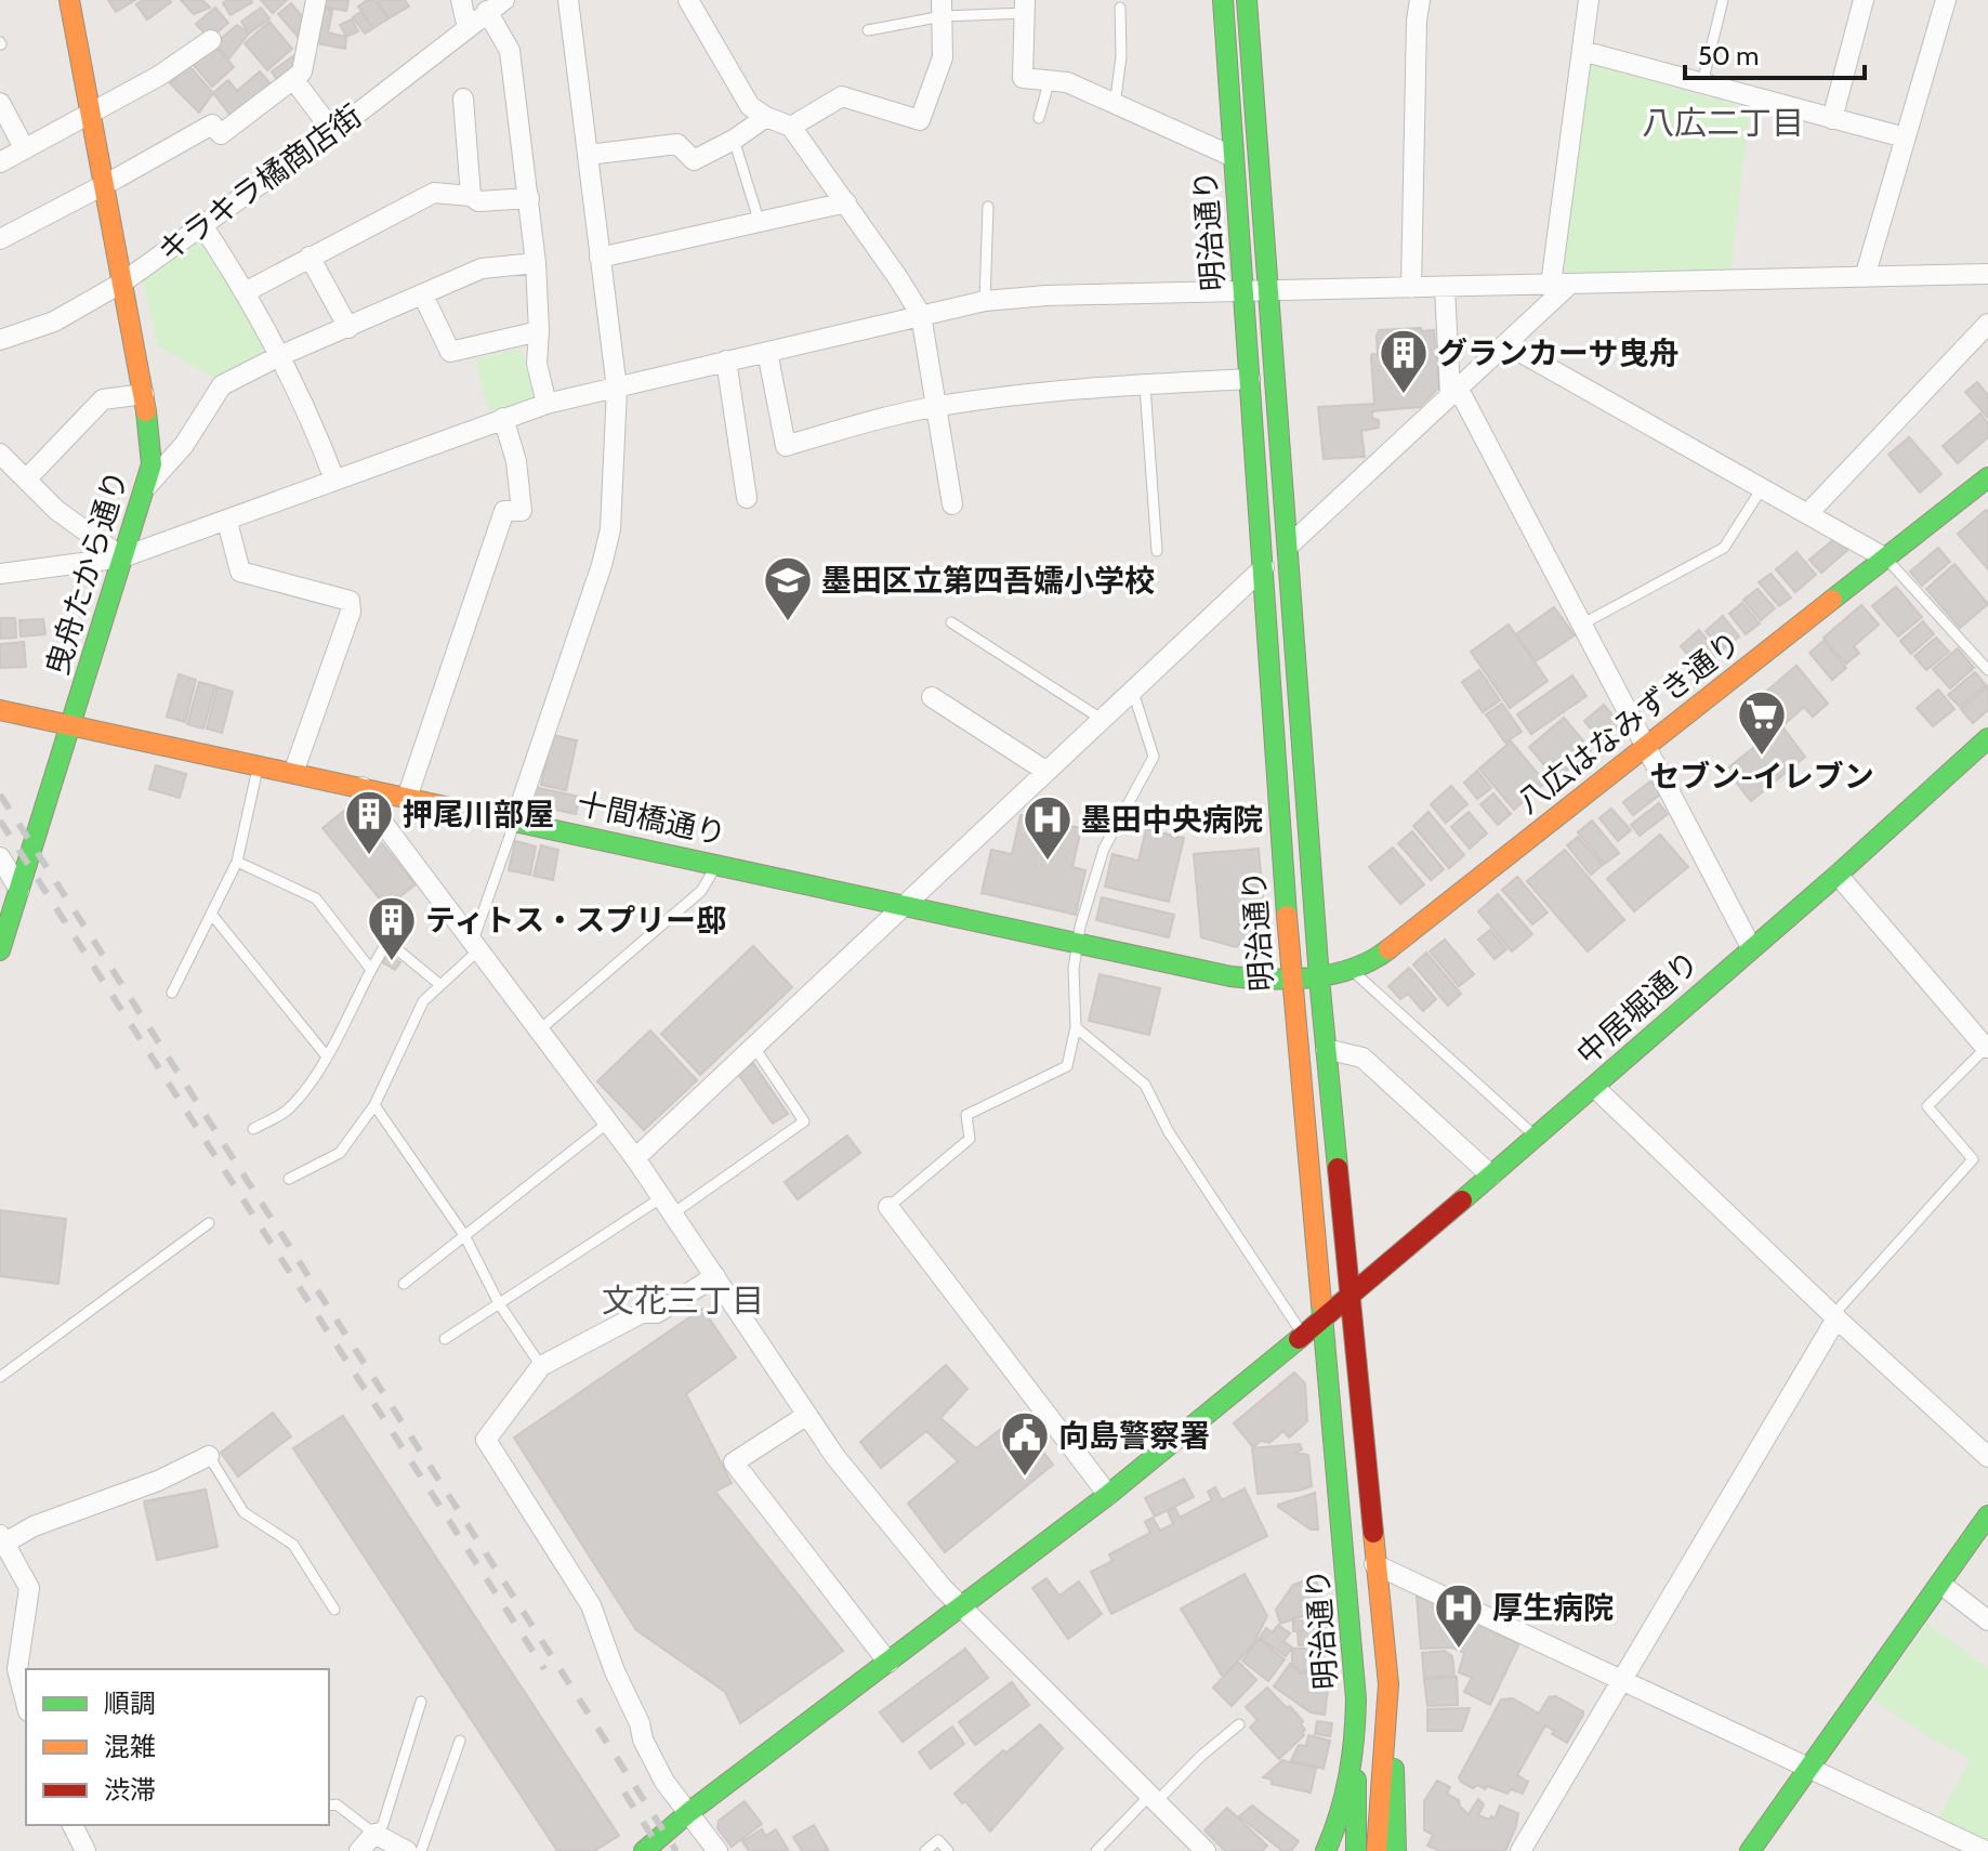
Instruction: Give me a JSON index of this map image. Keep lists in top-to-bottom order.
{
  "streets": {
    "street": [
      "キラキラ橘商店街",
      "明治通り",
      "曳舟たから通り",
      "八広はなみずき通り",
      "十間橋通り",
      "中居堀通り"
    ]
  },
  "crossings": [
    ["キラキラ橘商店街", "曳舟たから通り"],
    ["明治通り", "八広はなみずき通り"],
    ["明治通り", "十間橋通り"],
    ["明治通り", "中居堀通り"],
    ["曳舟たから通り", "十間橋通り"],
    ["八広はなみずき通り", "十間橋通り"]
  ],
  "districts": ["八広二丁目", "文花三丁目"],
  "places": {
    "building": ["グランカーサ曳舟", "押尾川部屋", "ティトス・スプリー邸"],
    "school or university": ["墨田区立第四吾嬬小学校"],
    "supermarket": ["セブン-イレブン"],
    "hospital": ["墨田中央病院", "厚生病院"],
    "public building": ["向島警察署"]
  },
  "legend": ["順調", "混雑", "渋滞"],
  "scale_bar": "50 m"
}
